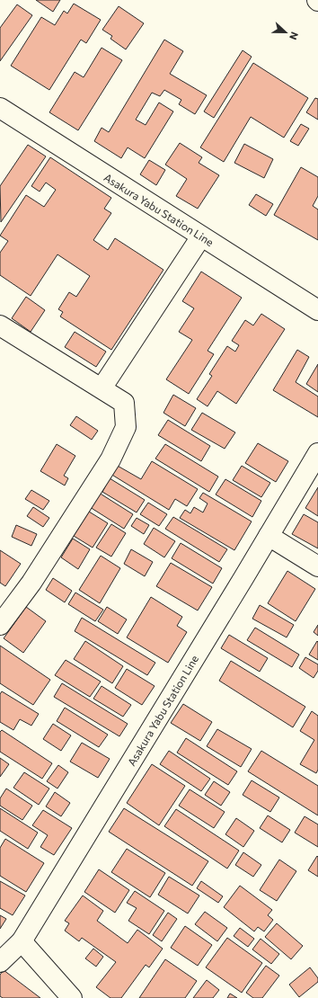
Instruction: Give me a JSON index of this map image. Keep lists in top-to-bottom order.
{
  "streets": {
    "main road": ["Asakura Yabu Station Line"]
  },
  "north": "right"
}
